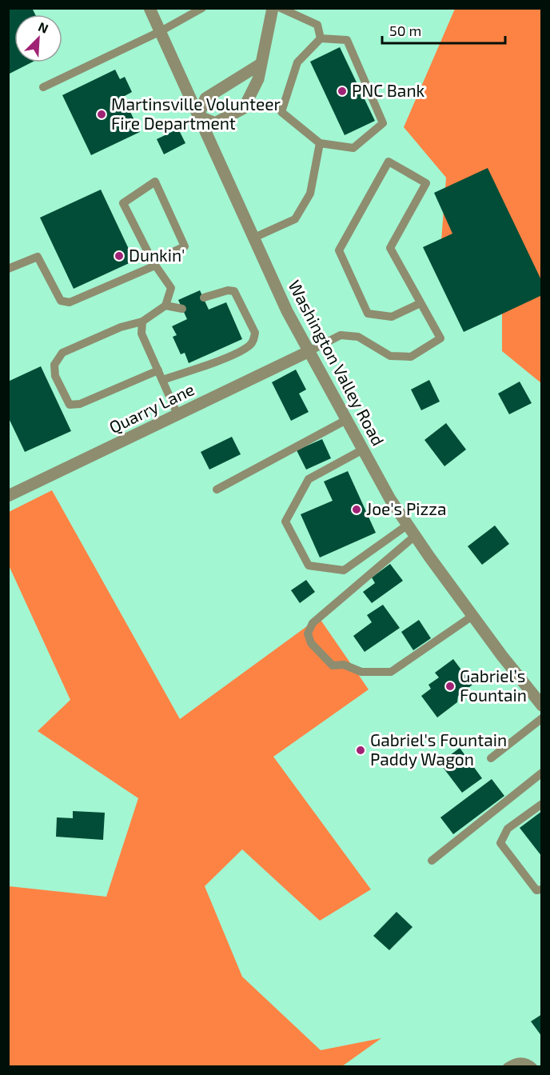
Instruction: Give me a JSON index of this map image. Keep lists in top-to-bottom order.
{
  "streets": {
    "street": ["Washington Valley Road", "Quarry Lane"]
  },
  "crossings": [
    ["Washington Valley Road", "Quarry Lane"]
  ],
  "places": [
    "PNC Bank",
    "Martinsville Volunteer Fire Department",
    "Dunkin'",
    "Joe's Pizza",
    "Gabriel’s Fountain",
    "Gabriel's Fountain Paddy Wagon"
  ],
  "scale_bar": "50 m",
  "north": "top right"
}
